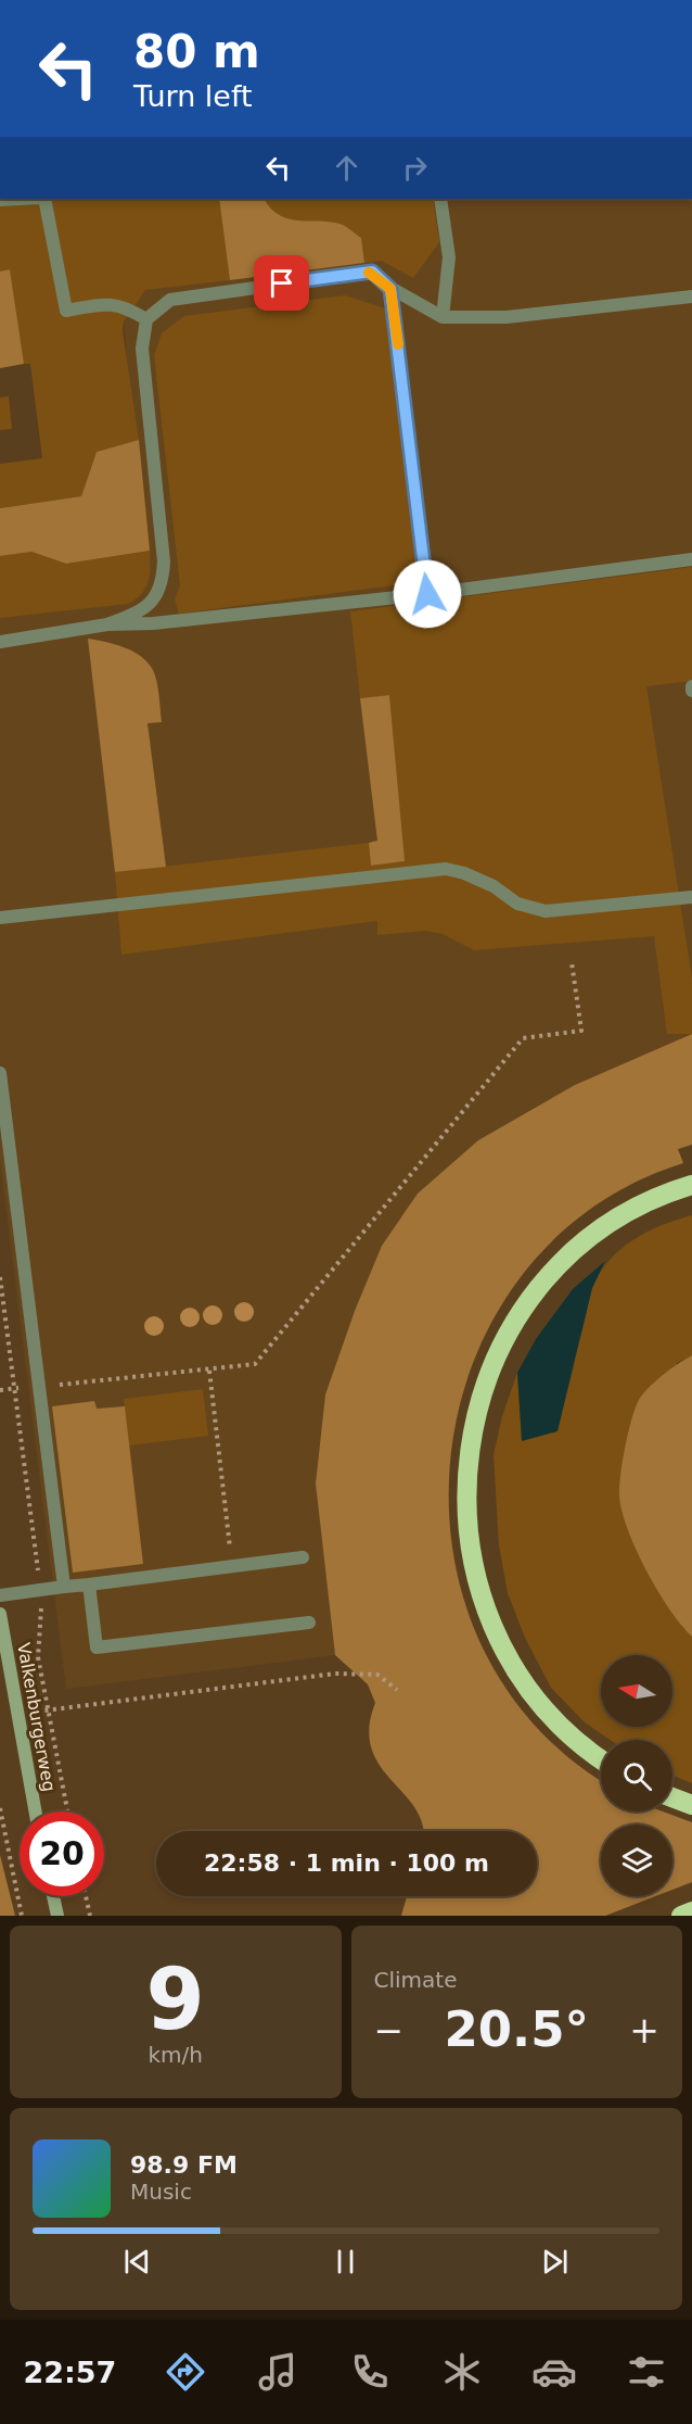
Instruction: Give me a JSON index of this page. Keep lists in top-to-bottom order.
{
  "streets": {
    "street": ["Valkenburgerweg"]
  },
  "north": "left",
  "page": {
    "turn": ["80 m", "Turn left"],
    "limit": "20",
    "trip": "22:58 · 1 min · 100 m",
    "tile": [
      ["9", "km/h"],
      "Climate"
    ],
    "heat": ["−", "20.5°", "+"],
    "song": ["98.9 FM", "Music"],
    "tabs": "22:57"
  }
}
